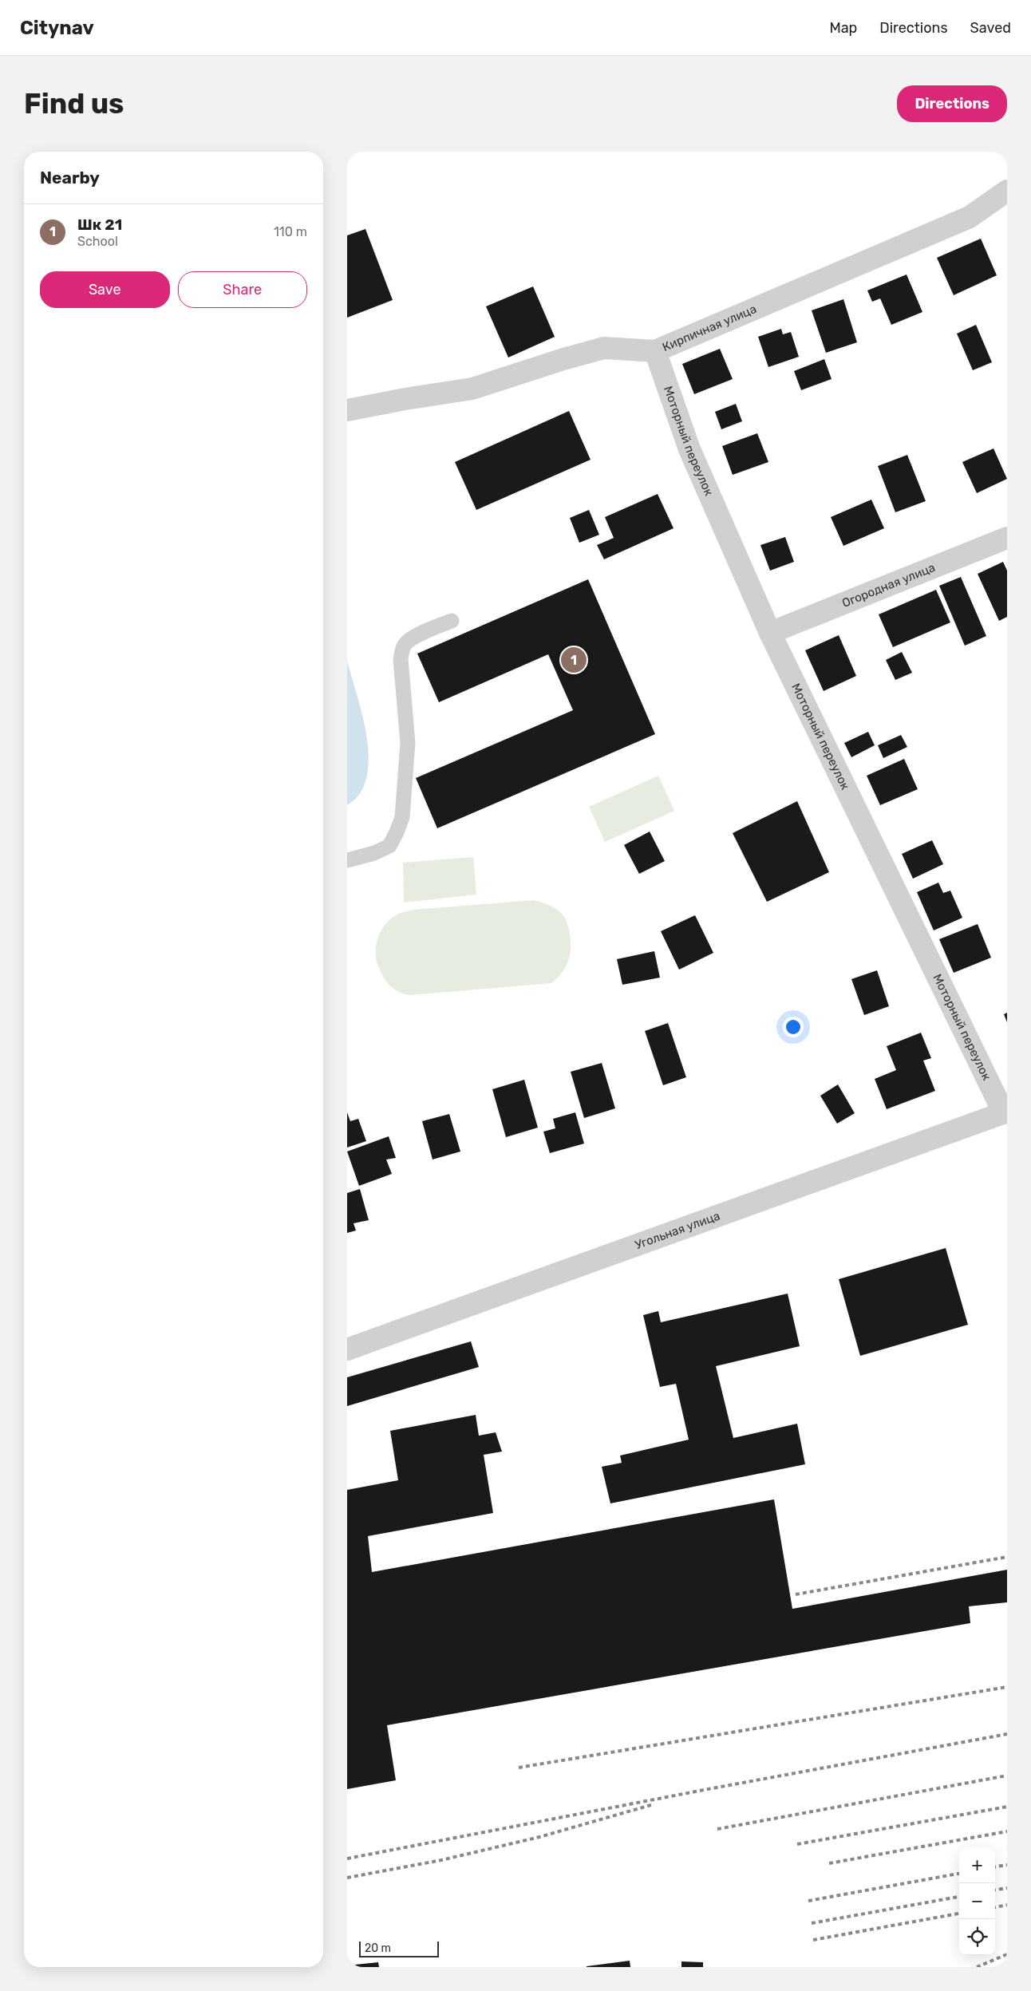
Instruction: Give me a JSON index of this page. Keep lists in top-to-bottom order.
{
  "streets": {
    "street": [
      "Кирпичная улица",
      "Моторный переулок",
      "Огородная улица",
      "Угольная улица"
    ]
  },
  "crossings": [
    ["Кирпичная улица", "Моторный переулок"],
    ["Моторный переулок", "Огородная улица"],
    ["Моторный переулок", "Угольная улица"]
  ],
  "scale_bar": "20 m",
  "page": {
    "header": "Citynav",
    "nav": ["Map", "Directions", "Saved"],
    "buttons": [
      "Directions",
      ["Save", "Share"]
    ],
    "title": "Find us",
    "heading": "Nearby",
    "list": [
      {
        "mark": "1",
        "name": "Шк 21",
        "note": "School",
        "value": "110 m"
      }
    ],
    "pins": "1",
    "map_buttons": ["+", "−"],
    "scale": "20 m"
  }
}
